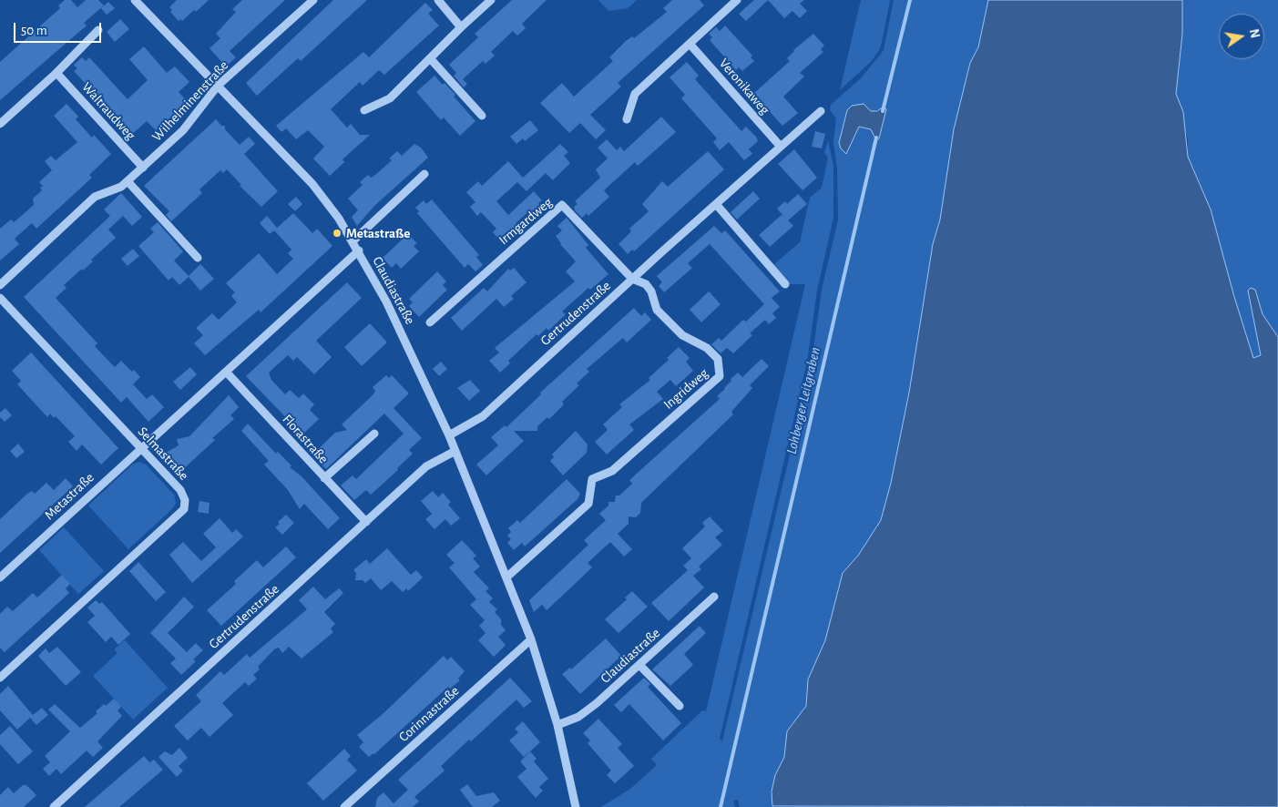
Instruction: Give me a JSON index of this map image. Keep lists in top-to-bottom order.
{
  "streets": {
    "street": [
      "Veronikaweg",
      "Wilhelminenstraße",
      "Waltraudweg",
      "Irmgardweg",
      "Claudiastraße",
      "Gertrudenstraße",
      "Ingridweg",
      "Florastraße",
      "Selmastraße",
      "Metastraße",
      "Corinnastraße"
    ]
  },
  "crossings": [
    ["Veronikaweg", "Gertrudenstraße"],
    ["Wilhelminenstraße", "Waltraudweg"],
    ["Wilhelminenstraße", "Claudiastraße"],
    ["Irmgardweg", "Gertrudenstraße"],
    ["Irmgardweg", "Ingridweg"],
    ["Claudiastraße", "Gertrudenstraße"],
    ["Claudiastraße", "Ingridweg"],
    ["Claudiastraße", "Metastraße"],
    ["Claudiastraße", "Corinnastraße"],
    ["Gertrudenstraße", "Ingridweg"],
    ["Gertrudenstraße", "Florastraße"],
    ["Florastraße", "Metastraße"],
    ["Selmastraße", "Metastraße"]
  ],
  "water": ["Lohberger Leitgraben"],
  "places": ["Metastraße"],
  "scale_bar": "50 m",
  "north": "right"
}
